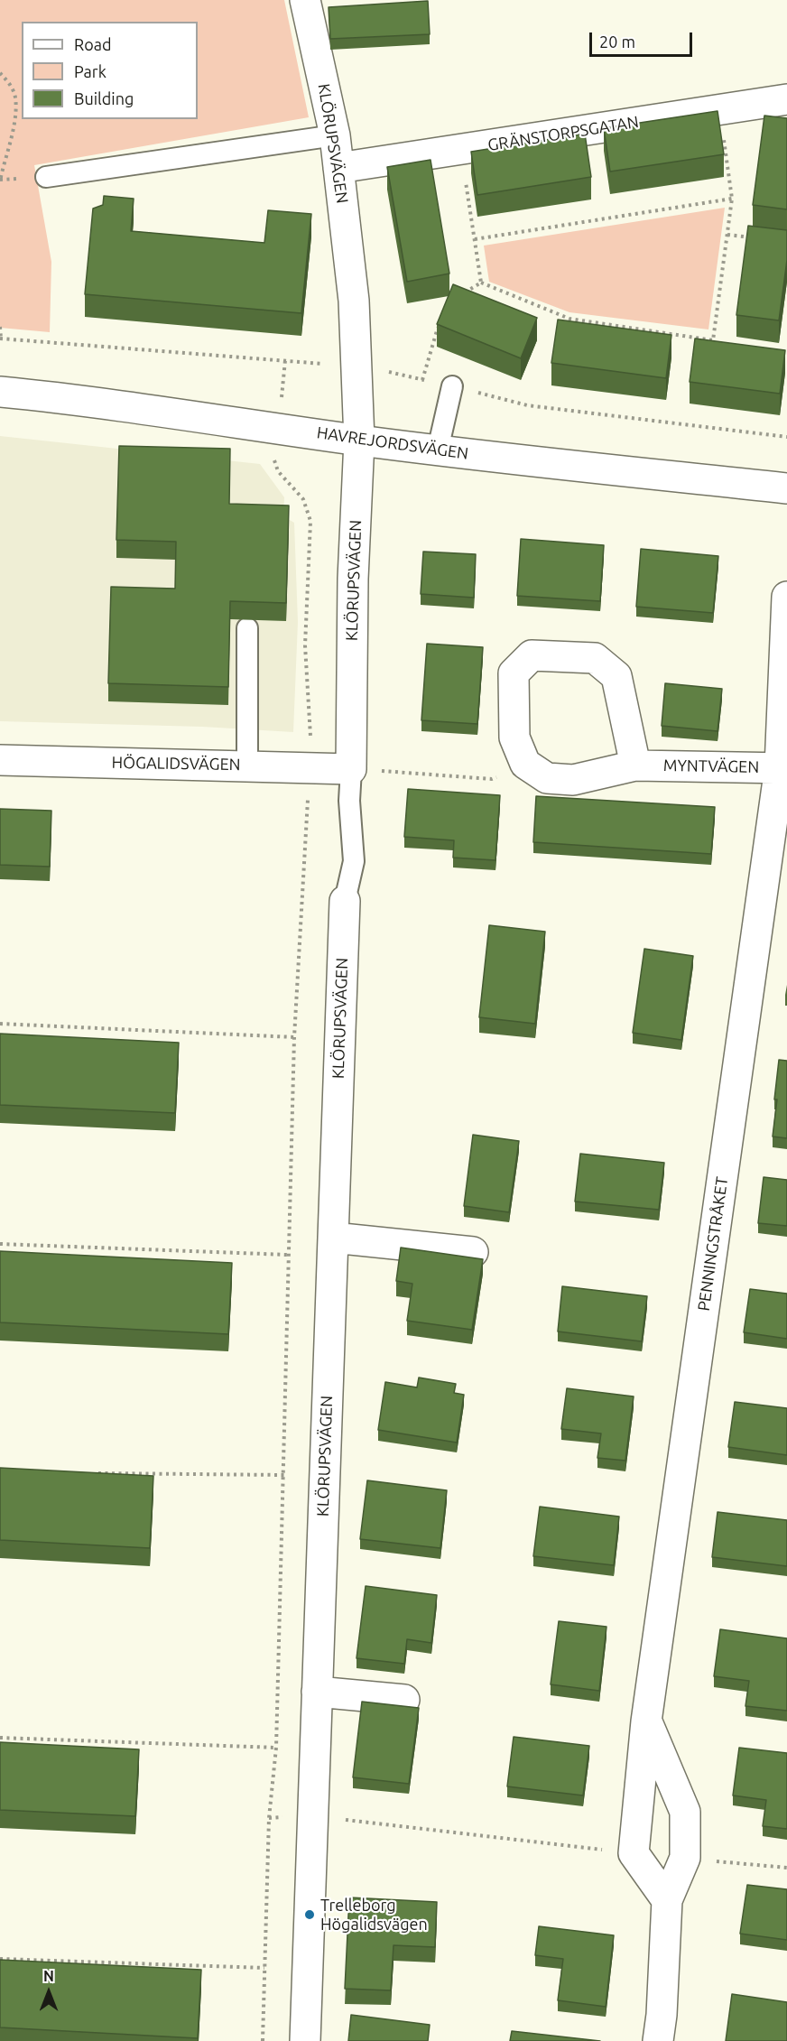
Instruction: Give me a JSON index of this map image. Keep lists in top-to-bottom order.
{
  "streets": {
    "street": [
      "GRÄNSTORPSGATAN",
      "KLÖRUPSVÄGEN",
      "HAVREJORDSVÄGEN",
      "HÖGALIDSVÄGEN",
      "MYNTVÄGEN",
      "PENNINGSTRÅKET"
    ]
  },
  "crossings": [
    ["GRÄNSTORPSGATAN", "KLÖRUPSVÄGEN"],
    ["KLÖRUPSVÄGEN", "HAVREJORDSVÄGEN"],
    ["KLÖRUPSVÄGEN", "HÖGALIDSVÄGEN"],
    ["MYNTVÄGEN", "PENNINGSTRÅKET"]
  ],
  "places": ["Trelleborg Högalidsvägen"],
  "legend": ["Road", "Park", "Building"],
  "scale_bar": "20 m",
  "north": "top"
}
